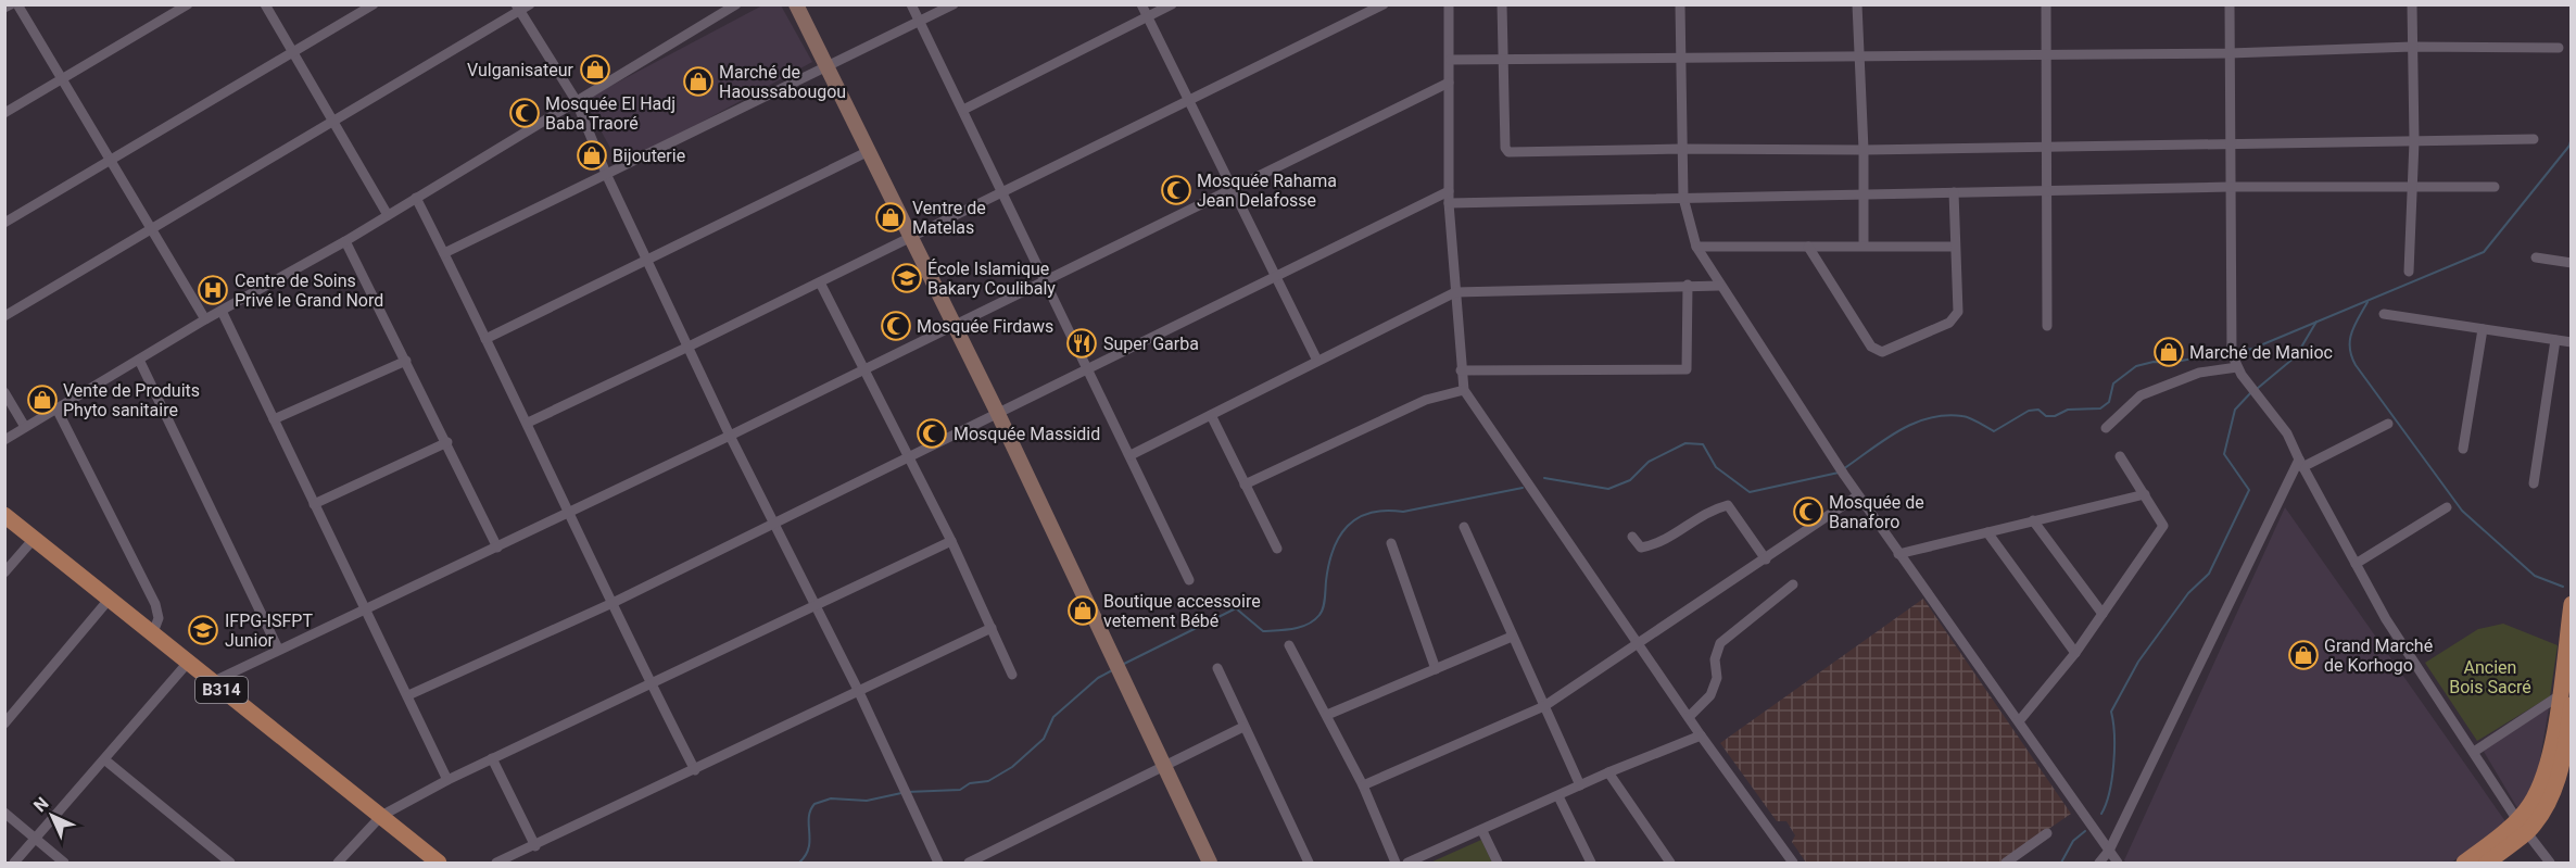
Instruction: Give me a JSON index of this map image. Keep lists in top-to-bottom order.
{
  "streets": {
    "main road": ["B314"]
  },
  "parks": ["Ancien Bois Sacré"],
  "places": {
    "shop": [
      "Vulganisateur",
      "Marché de Haoussabougou",
      "Bijouterie",
      "Ventre de Matelas",
      "Marché de Manioc",
      "Vente de Produits Phyto sanitaire",
      "Boutique accessoire vetement Bébé",
      "Grand Marché de Korhogo"
    ],
    "mosque": [
      "Mosquée El Hadj Baba Traoré",
      "Mosquée Rahama Jean Delafosse",
      "Mosquée Firdaws",
      "Mosquée Massidid",
      "Mosquée de Banaforo"
    ],
    "school or university": ["École Islamique Bakary Coulibaly", "IFPG-ISFPT Junior"],
    "hospital": ["Centre de Soins Privé le Grand Nord"],
    "restaurant": ["Super Garba"]
  },
  "north": "top left"
}
